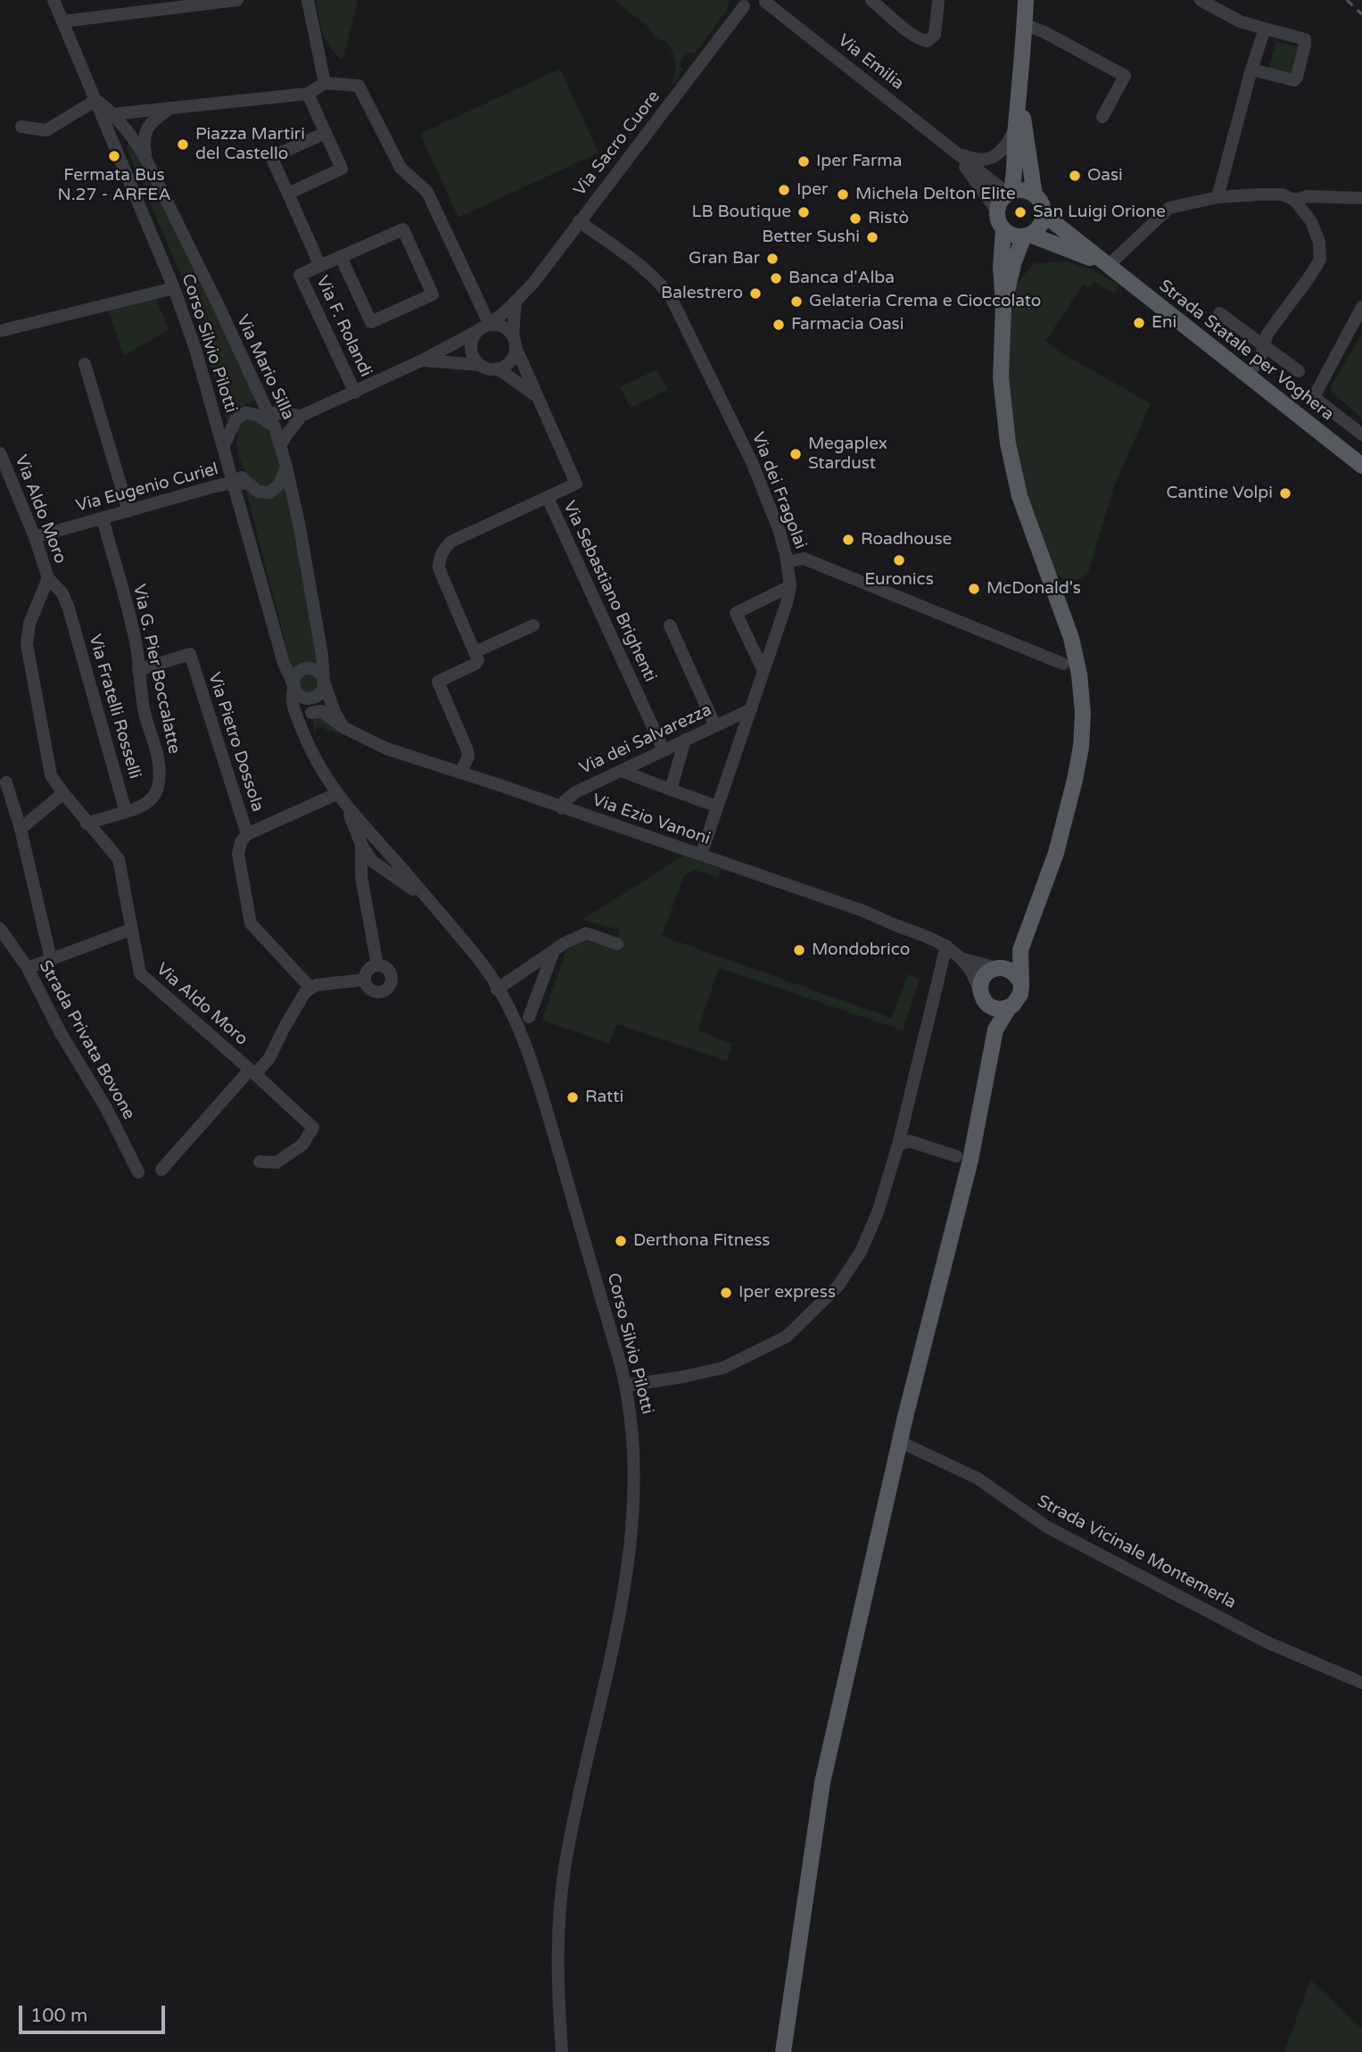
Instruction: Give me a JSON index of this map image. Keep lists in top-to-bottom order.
{
  "streets": {
    "main road": ["Strada Statale per Voghera"],
    "street": [
      "Via Emilia",
      "Via Sacro Cuore",
      "Via F. Rolandi",
      "Corso Silvio Pilotti",
      "Via Mario Silla",
      "Via Eugenio Curiel",
      "Via dei Fragolai",
      "Via Aldo Moro",
      "Via Sebastiano Brighenti",
      "Via G. Pier Boccalatte",
      "Via Fratelli Rosselli",
      "Via dei Salvarezza",
      "Via Pietro Dossola",
      "Via Ezio Vanoni",
      "Strada Privata Bovone",
      "Strada Vicinale Montemerla"
    ]
  },
  "crossings": [
    ["Via Emilia", "Strada Statale per Voghera"],
    ["Via Sacro Cuore", "Via dei Fragolai"],
    ["Via Sacro Cuore", "Via Sebastiano Brighenti"],
    ["Corso Silvio Pilotti", "Via Mario Silla"],
    ["Corso Silvio Pilotti", "Via Eugenio Curiel"],
    ["Corso Silvio Pilotti", "Via Pietro Dossola"],
    ["Via Mario Silla", "Via Eugenio Curiel"],
    ["Via Eugenio Curiel", "Via Aldo Moro"],
    ["Via Eugenio Curiel", "Via G. Pier Boccalatte"],
    ["Via dei Fragolai", "Via dei Salvarezza"],
    ["Via dei Fragolai", "Via Ezio Vanoni"],
    ["Via Aldo Moro", "Via Fratelli Rosselli"],
    ["Via Sebastiano Brighenti", "Via dei Salvarezza"],
    ["Via G. Pier Boccalatte", "Via Fratelli Rosselli"],
    ["Via G. Pier Boccalatte", "Via Pietro Dossola"],
    ["Via dei Salvarezza", "Via Ezio Vanoni"]
  ],
  "places": [
    "Piazza Martiri del Castello",
    "Fermata Bus N.27 - ARFEA",
    "Iper Farma",
    "Oasi",
    "Iper",
    "Michela Delton Elite",
    "LB Boutique",
    "San Luigi Orione",
    "Ristò",
    "Better Sushi",
    "Gran Bar",
    "Banca d'Alba",
    "Balestrero",
    "Gelateria Crema e Cioccolato",
    "Eni",
    "Farmacia Oasi",
    "Megaplex Stardust",
    "Cantine Volpi",
    "Roadhouse",
    "Euronics",
    "McDonald's",
    "Mondobrico",
    "Ratti",
    "Derthona Fitness",
    "Iper express"
  ],
  "scale_bar": "100 m"
}
